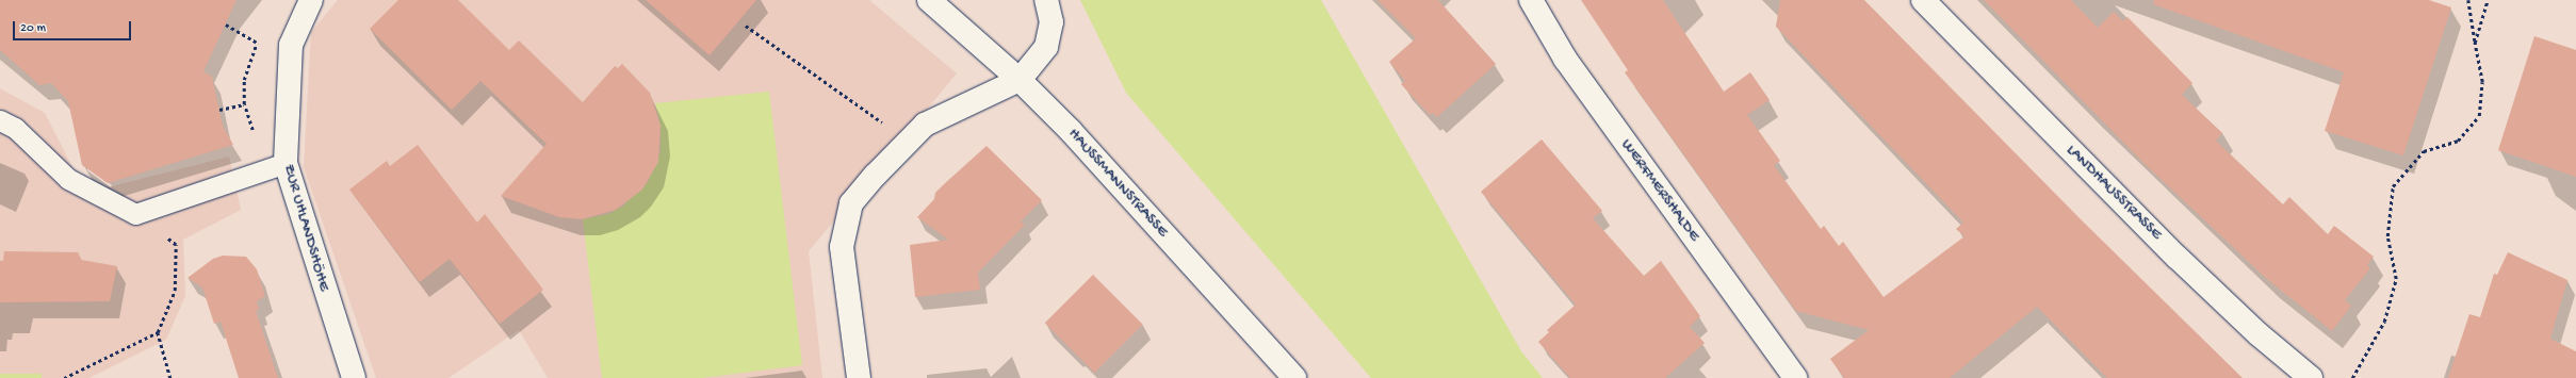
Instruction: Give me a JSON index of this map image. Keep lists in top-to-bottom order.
{
  "streets": {
    "street": [
      "HAUSSMANNSTRASSE",
      "WERFMERSHALDE",
      "LANDHAUSSTRASSE",
      "ZUR UHLANDSHÖHE"
    ]
  },
  "scale_bar": "20 m"
}
